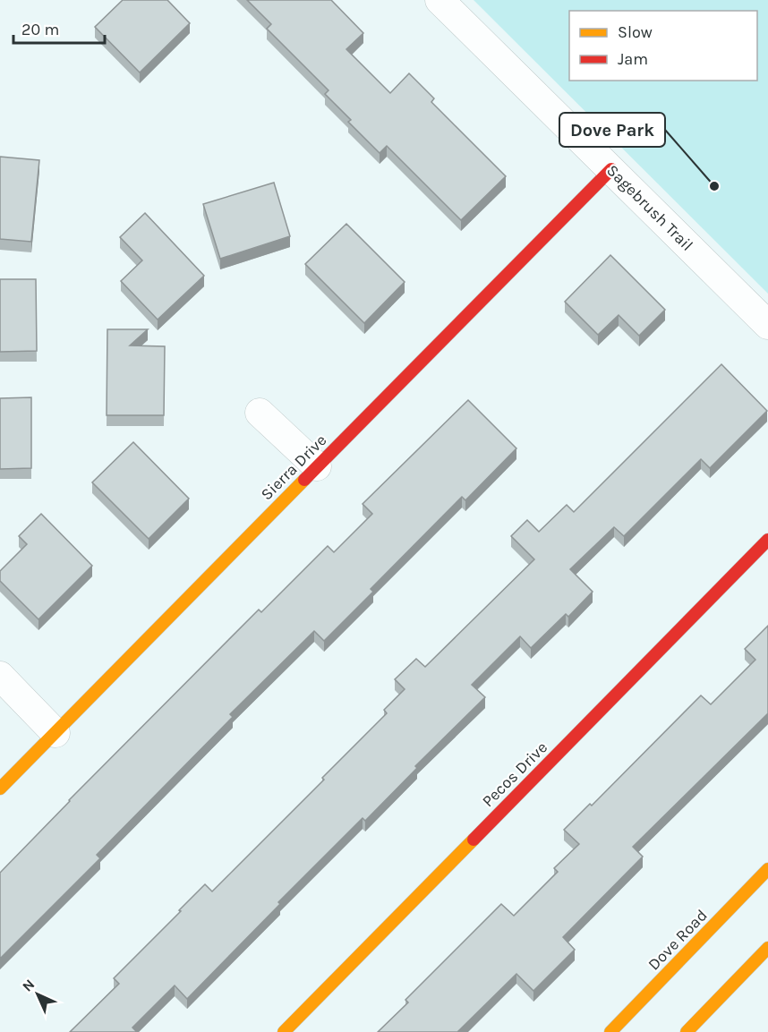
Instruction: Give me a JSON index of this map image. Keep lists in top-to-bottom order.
{
  "streets": {
    "street": [
      "Sagebrush Trail",
      "Sierra Drive",
      "Pecos Drive",
      "Dove Road"
    ]
  },
  "crossings": [
    ["Sagebrush Trail", "Sierra Drive"]
  ],
  "places": ["Dove Park"],
  "legend": ["Slow", "Jam"],
  "scale_bar": "20 m",
  "north": "top left"
}
